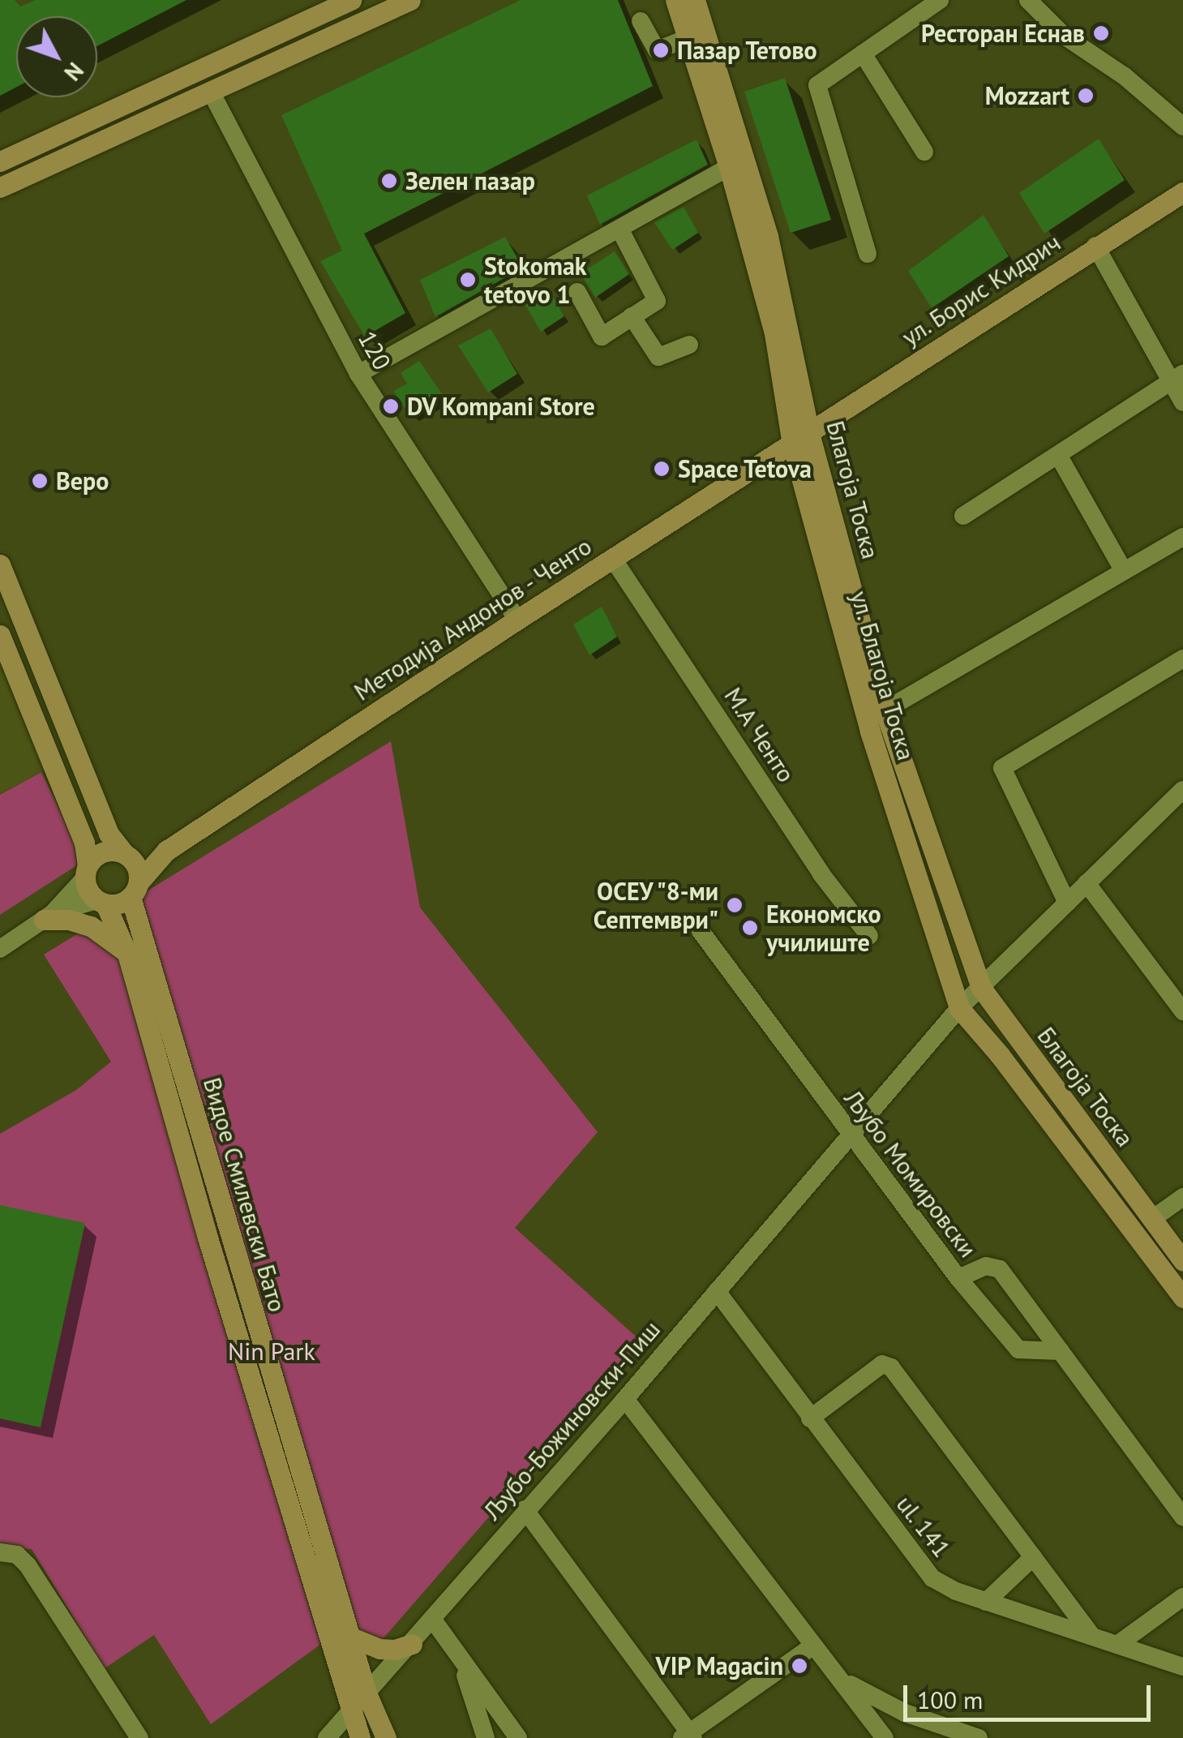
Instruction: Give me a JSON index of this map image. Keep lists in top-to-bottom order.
{
  "streets": {
    "street": [
      "ул. Борис Кидрич",
      "120",
      "Благоја Тоска",
      "Методија Андонов - Ченто",
      "ул. Благоја Тоска",
      "М.А Ченто",
      "Љубо Момировски",
      "Видое Смилевски Бато",
      "Љубо-Божиновски-Пиш",
      "ul. 141"
    ]
  },
  "crossings": [
    ["ул. Борис Кидрич", "Благоја Тоска"],
    ["ул. Борис Кидрич", "Методија Андонов - Ченто"],
    ["ул. Борис Кидрич", "ул. Благоја Тоска"],
    ["120", "Методија Андонов - Ченто"],
    ["Благоја Тоска", "Методија Андонов - Ченто"],
    ["Благоја Тоска", "ул. Благоја Тоска"],
    ["Благоја Тоска", "Љубо-Божиновски-Пиш"],
    ["Методија Андонов - Ченто", "ул. Благоја Тоска"],
    ["Методија Андонов - Ченто", "М.А Ченто"],
    ["Методија Андонов - Ченто", "Видое Смилевски Бато"],
    ["ул. Благоја Тоска", "Љубо-Божиновски-Пиш"],
    ["Љубо Момировски", "Љубо-Божиновски-Пиш"],
    ["Видое Смилевски Бато", "Љубо-Божиновски-Пиш"],
    ["Љубо-Божиновски-Пиш", "ul. 141"]
  ],
  "parks": ["Nin Park"],
  "places": [
    "Ресторан Еснав",
    "Пазар Тетово",
    "Mozzart",
    "Зелен пазар",
    "Stokomak tetovo 1",
    "DV Kompani Store",
    "Space Tetova",
    "Веро",
    "ОСЕУ \"8-ми Септември\"",
    "Економско училиште",
    "VIP Magacin"
  ],
  "scale_bar": "100 m",
  "north": "bottom right"
}
